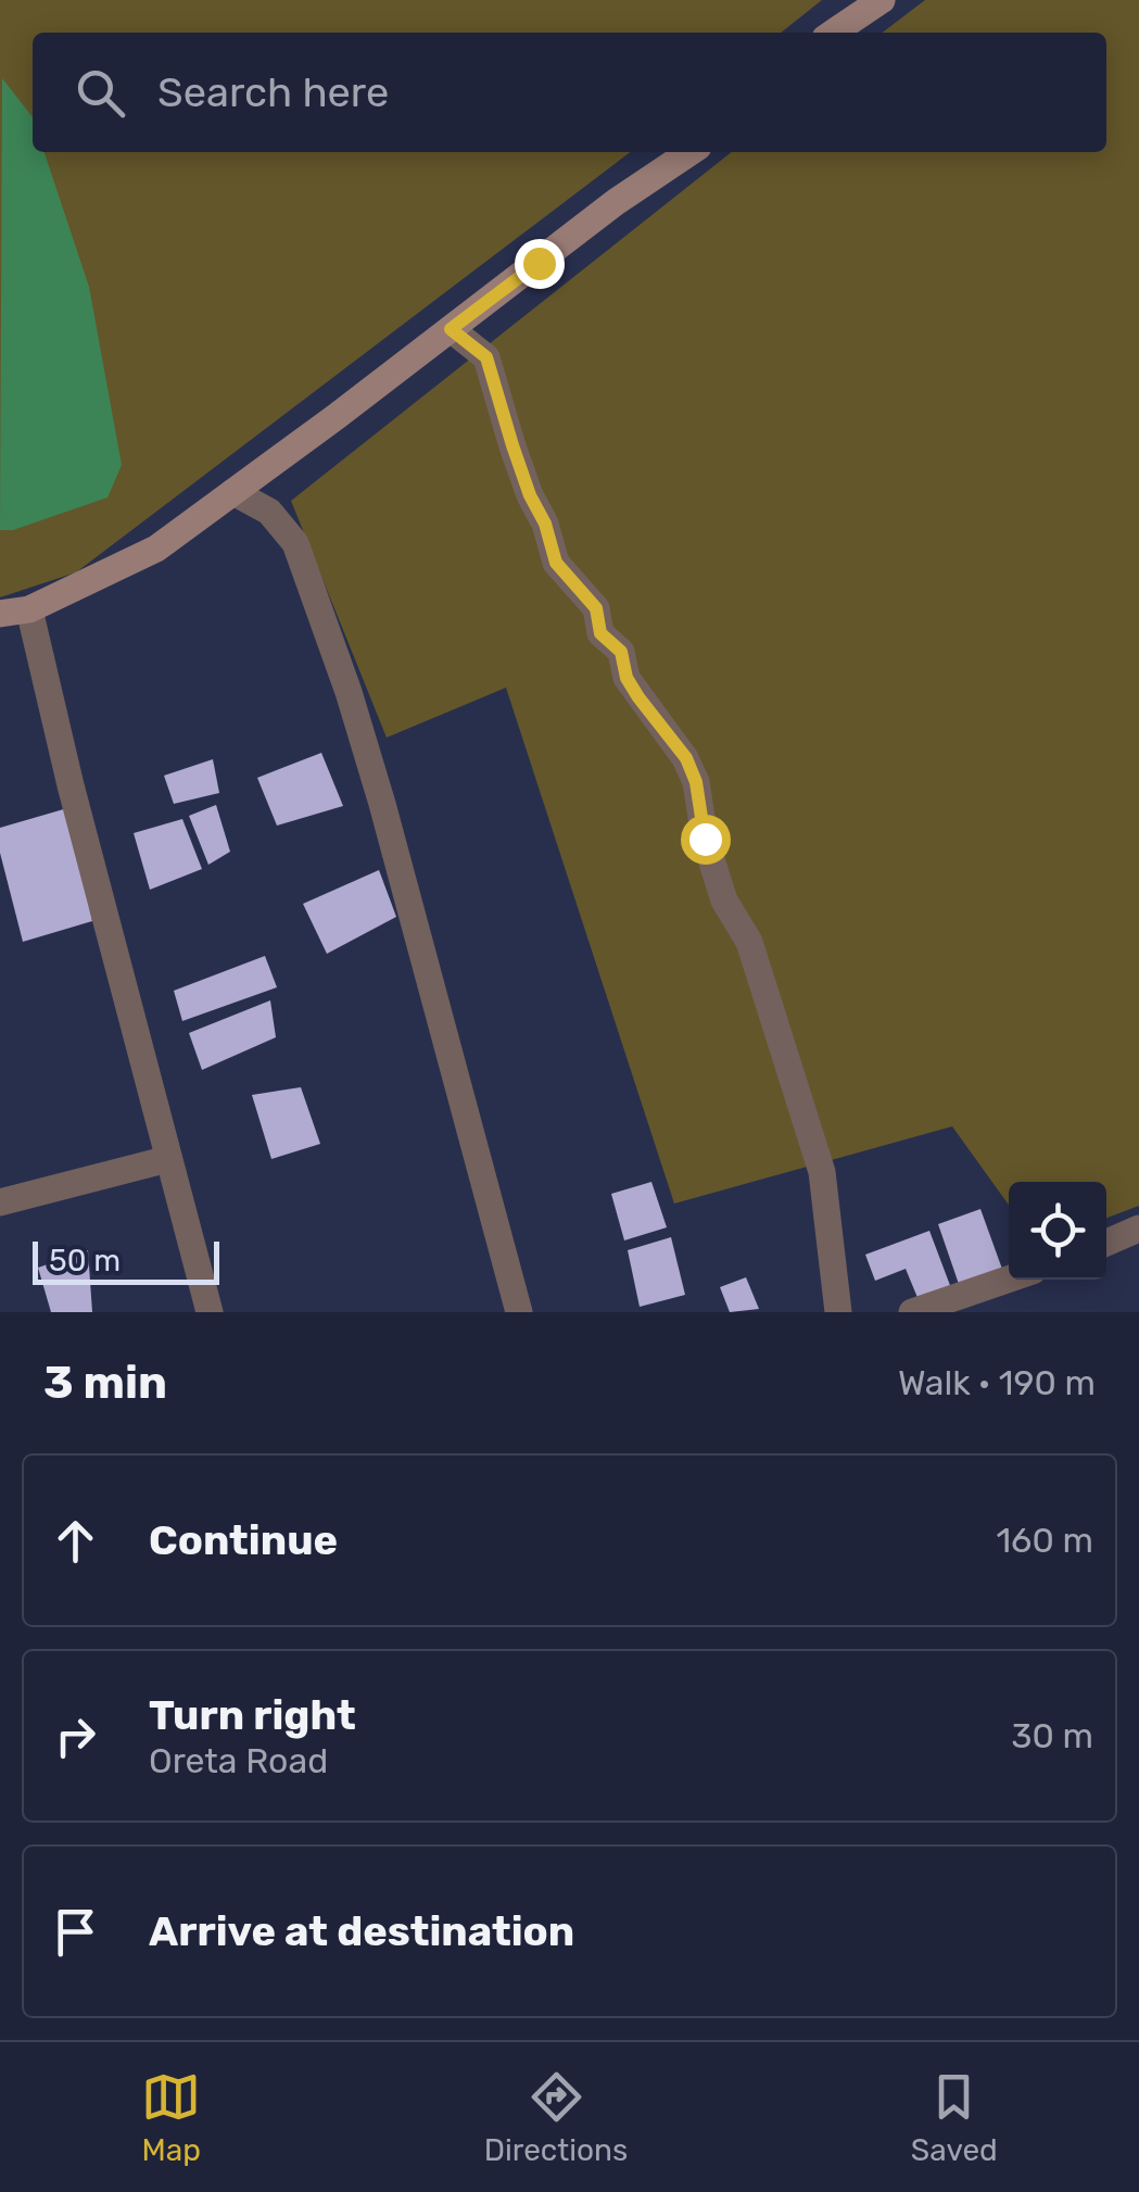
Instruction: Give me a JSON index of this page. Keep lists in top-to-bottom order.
{
  "scale_bar": "50 m",
  "page": {
    "search": "Search here",
    "scale": "50 m",
    "heading": ["3 min", "Walk · 190 m"],
    "list": [
      ["Continue", "160 m"],
      ["Turn right", "Oreta Road", "30 m"],
      "Arrive at destination"
    ],
    "nav": ["Map", "Directions", "Saved"]
  }
}
